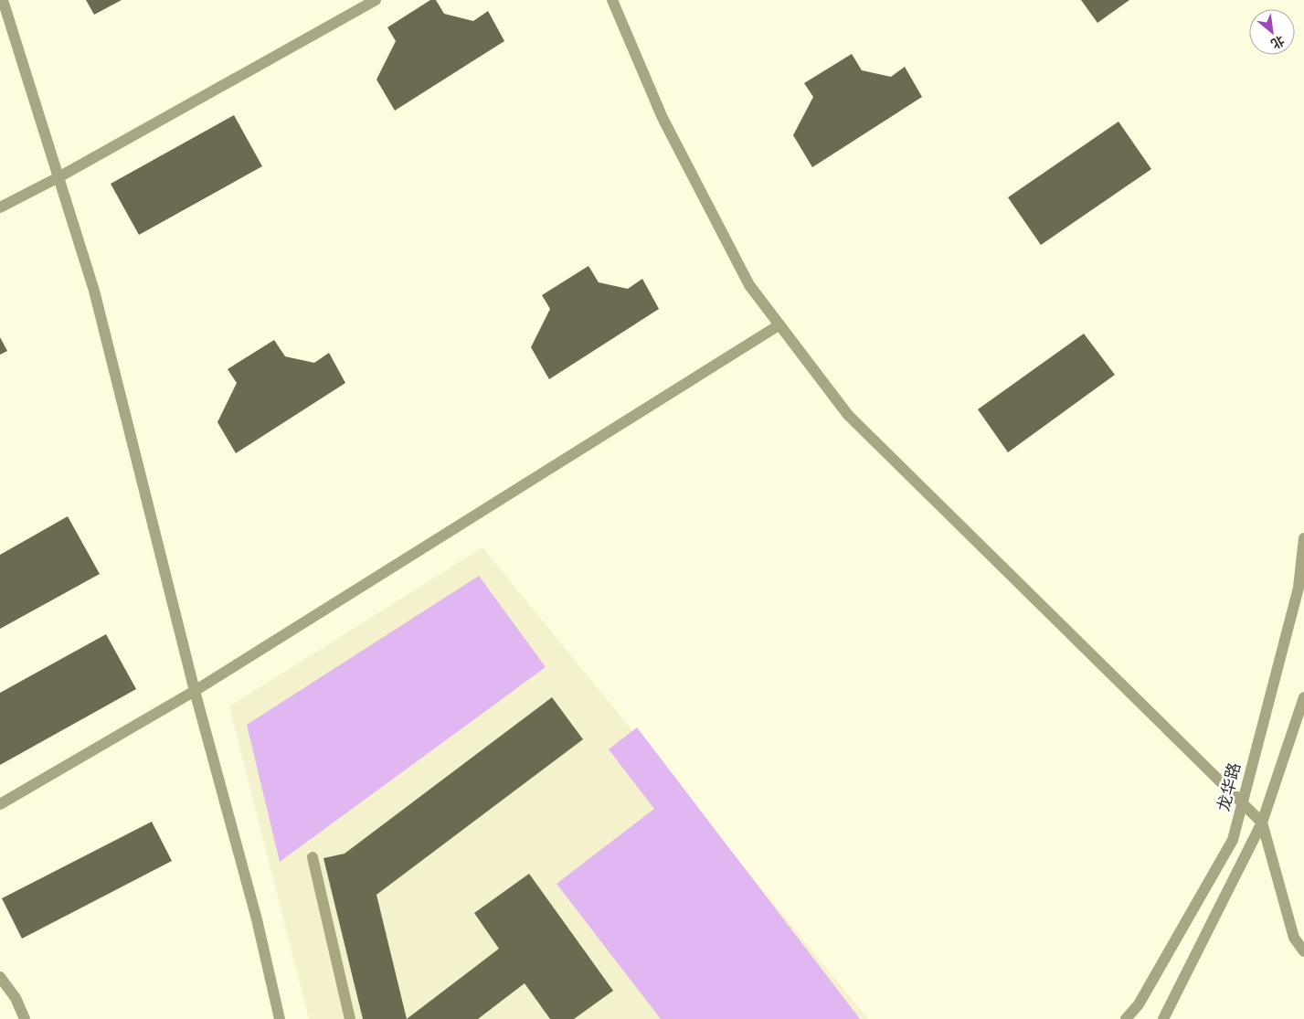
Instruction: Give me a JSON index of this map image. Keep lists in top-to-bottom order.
{
  "streets": {
    "street": ["龙华路"]
  },
  "north": "bottom right"
}
